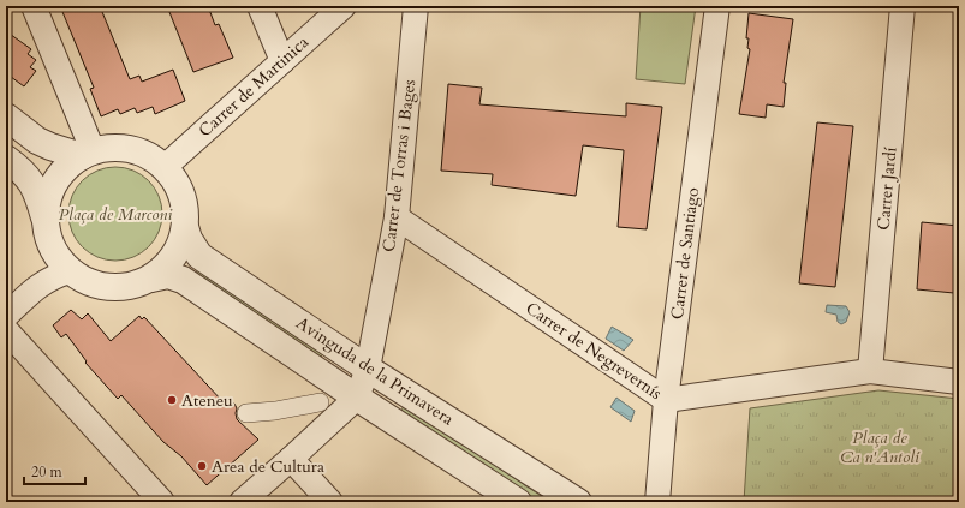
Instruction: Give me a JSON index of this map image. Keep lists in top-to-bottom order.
{
  "streets": {
    "street": [
      "Carrer de Martinica",
      "Carrer de Torras i Bages",
      "Carrer Jardí",
      "Carrer de Santiago",
      "Carrer de Negrevernís",
      "Avinguda de la Primavera"
    ]
  },
  "crossings": [
    ["Carrer de Martinica", "Avinguda de la Primavera"],
    ["Carrer de Torras i Bages", "Carrer de Negrevernís"],
    ["Carrer de Torras i Bages", "Avinguda de la Primavera"],
    ["Carrer Jardí", "Carrer de Negrevernís"],
    ["Carrer de Santiago", "Carrer de Negrevernís"]
  ],
  "parks": ["Plaça de Marconi", "Plaça de Ca n'Antolí"],
  "places": ["Ateneu", "Area de Cultura"],
  "scale_bar": "20 m"
}
